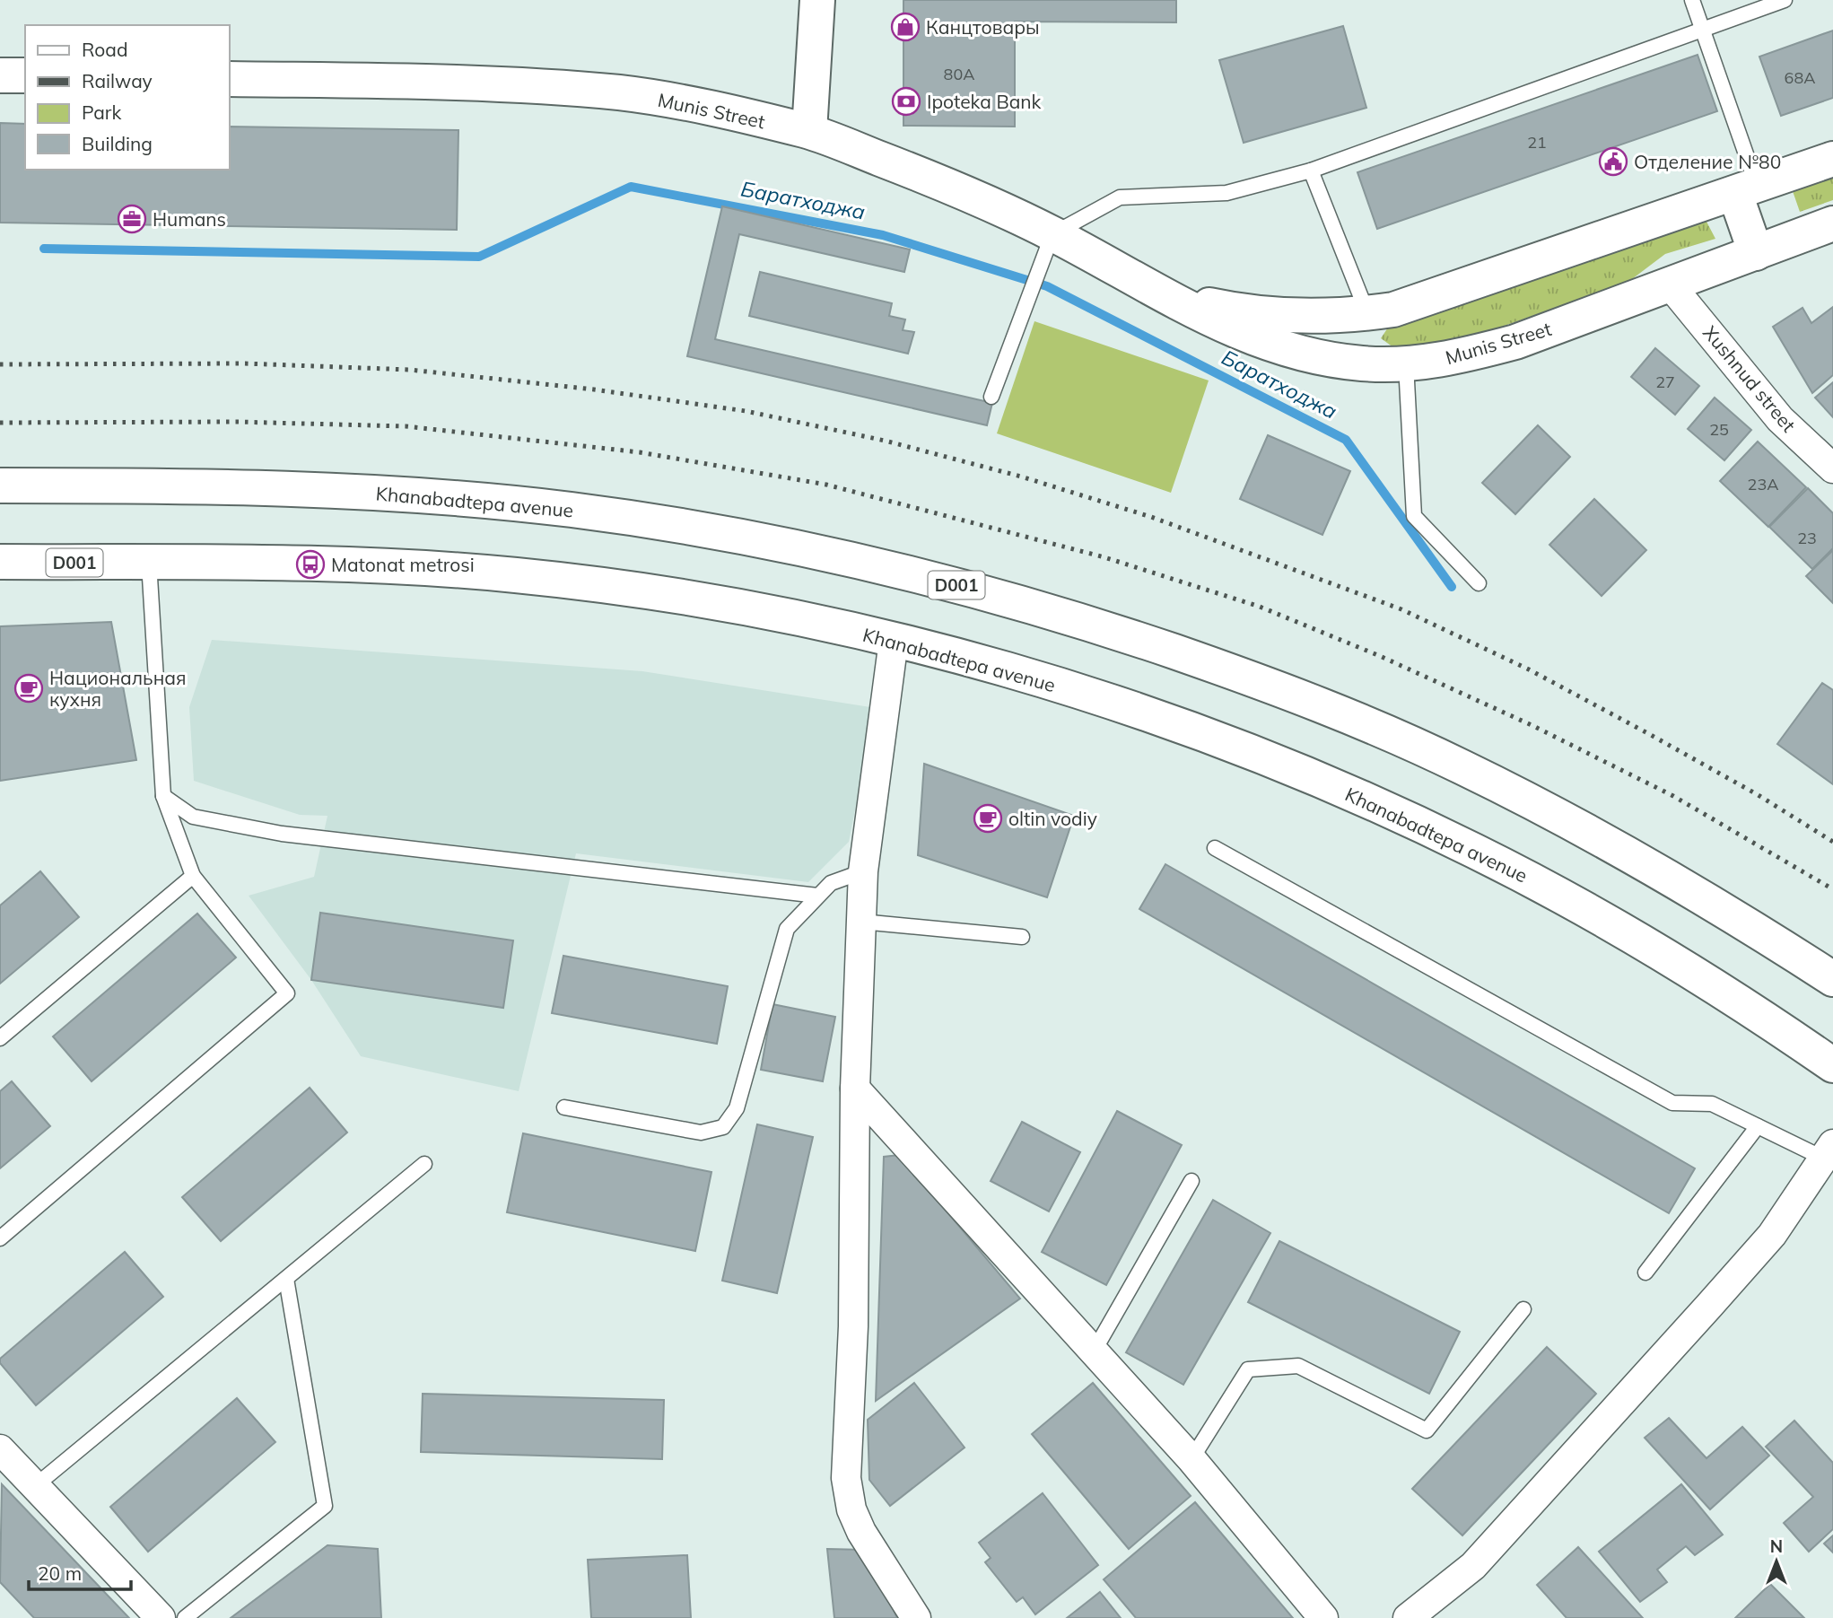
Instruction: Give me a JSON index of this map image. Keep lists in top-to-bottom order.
{
  "streets": {
    "main road": ["Munis Street", "Khanabadtepa avenue", "D001"],
    "street": ["Xushnud street"]
  },
  "crossings": [
    ["Munis Street", "Xushnud street"]
  ],
  "water": ["Баратходжа"],
  "places": {
    "shop": ["Канцтовары"],
    "bank": ["Ipoteka Bank"],
    "public building": ["Отделение №80"],
    "office": ["Humans"],
    "bus stop": ["Matonat metrosi"],
    "cafe": ["Национальная кухня", "oltin vodiy"]
  },
  "house_numbers": [
    "80A",
    "68A",
    "21",
    "27",
    "25",
    "23A",
    "23"
  ],
  "legend": [
    "Road",
    "Railway",
    "Park",
    "Building"
  ],
  "scale_bar": "20 m",
  "north": "top"
}
